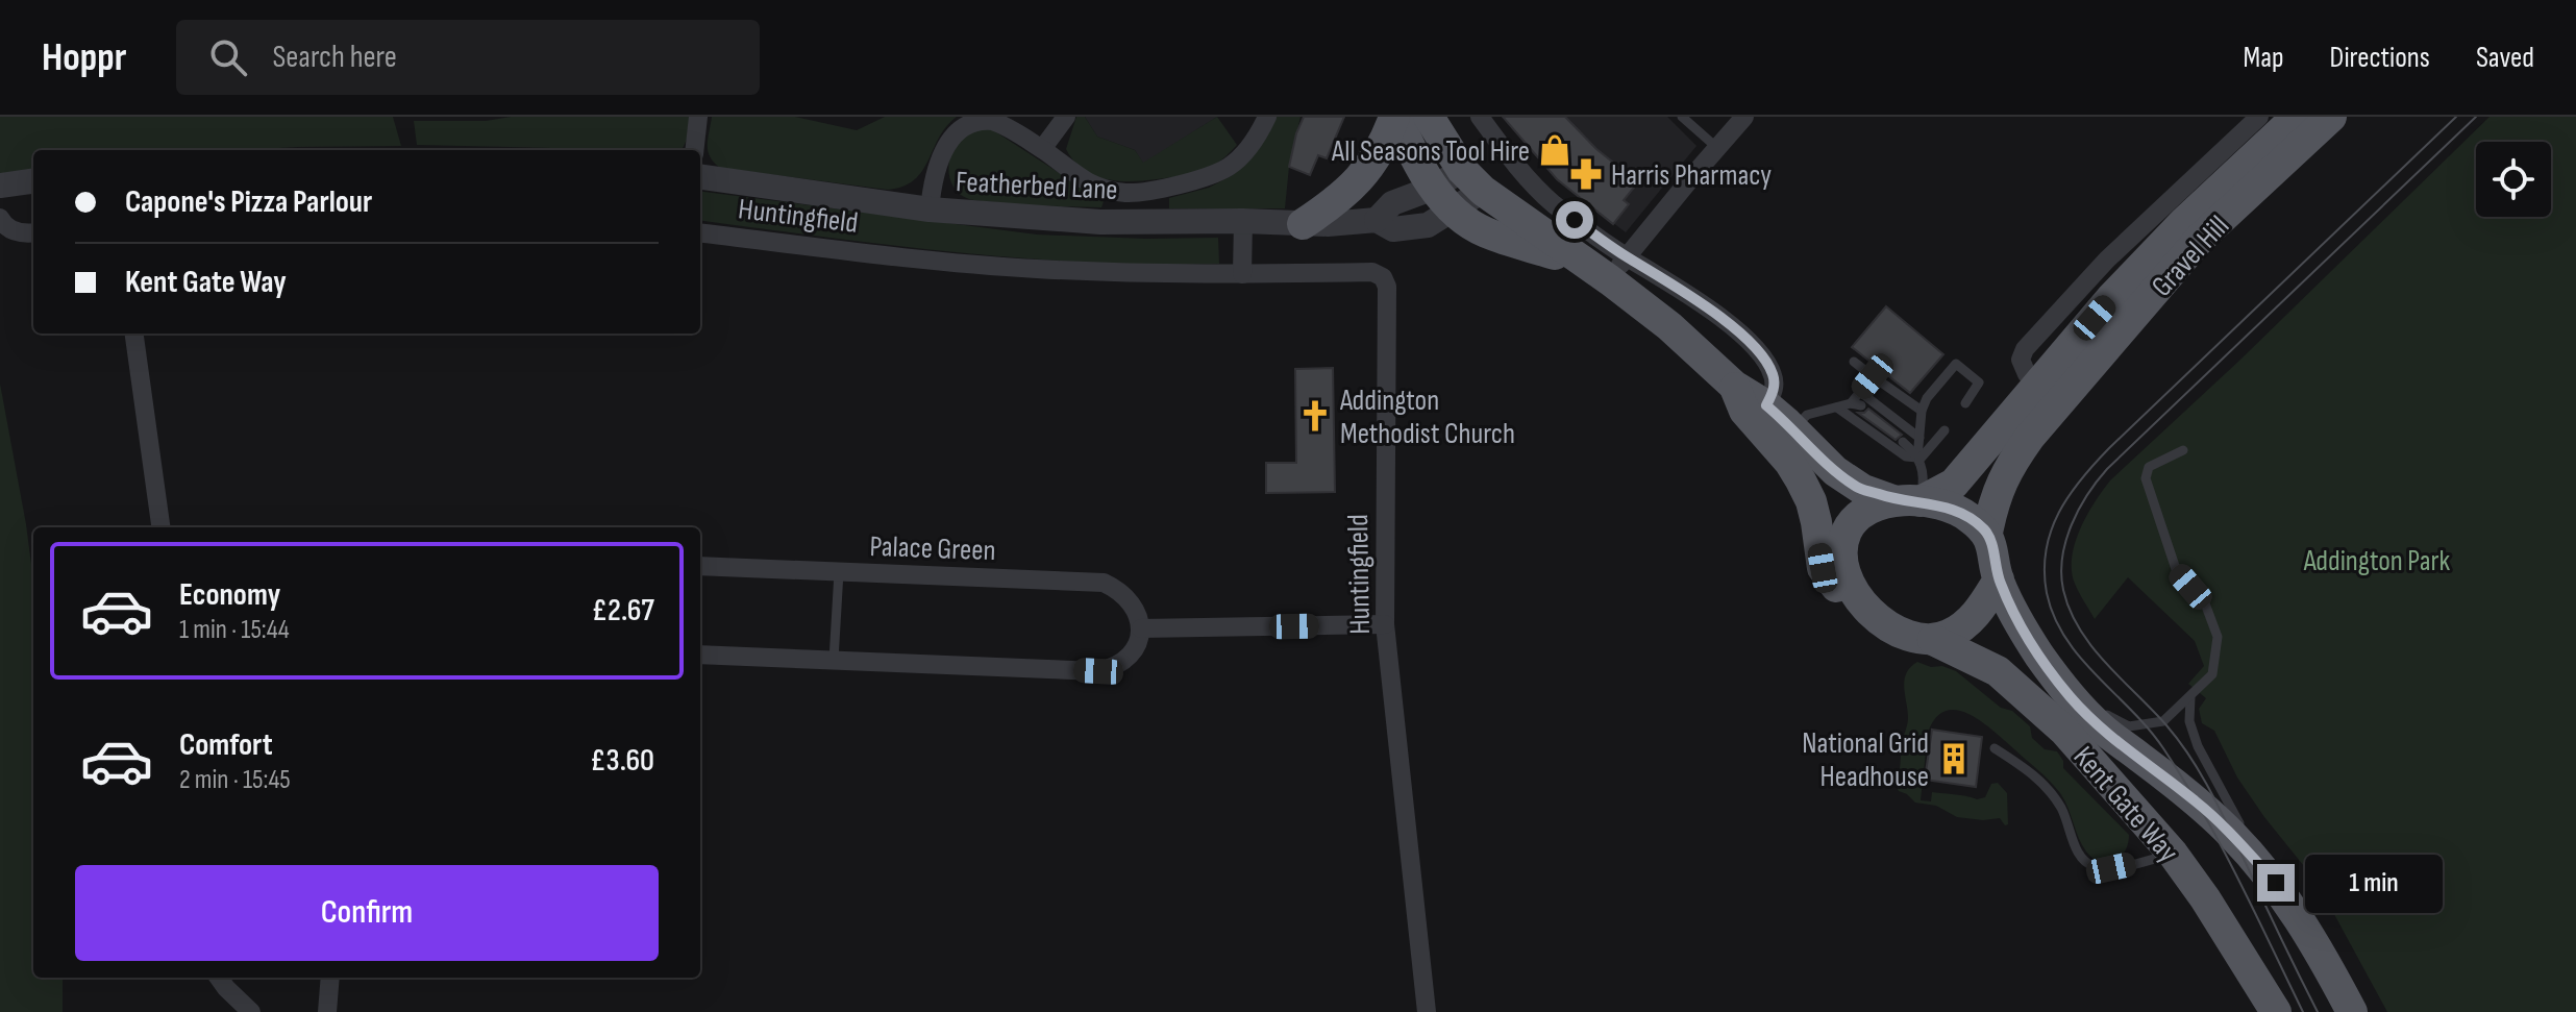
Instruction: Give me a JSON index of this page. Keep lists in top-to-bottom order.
{
  "streets": {
    "main road": ["Gravel Hill", "Kent Gate Way"],
    "street": ["Featherbed Lane", "Huntingfield", "Palace Green"]
  },
  "crossings": [
    ["Gravel Hill", "Kent Gate Way"]
  ],
  "parks": ["Addington Park"],
  "places": {
    "shop": ["All Seasons Tool Hire"],
    "pharmacy": ["Harris Pharmacy"],
    "church": ["Addington Methodist Church"],
    "building": ["National Grid Headhouse"]
  },
  "page": {
    "header": "Hoppr",
    "search": "Search here",
    "nav": ["Map", "Directions", "Saved"],
    "banner": ["Capone's Pizza Parlour", "Kent Gate Way"],
    "list": [
      {
        "name": "Economy",
        "note": "1 min · 15:44",
        "value": "£2.67"
      },
      {
        "name": "Comfort",
        "note": "2 min · 15:45",
        "value": "£3.60"
      }
    ],
    "buttons": "Confirm",
    "bubble": "1 min"
  }
}
